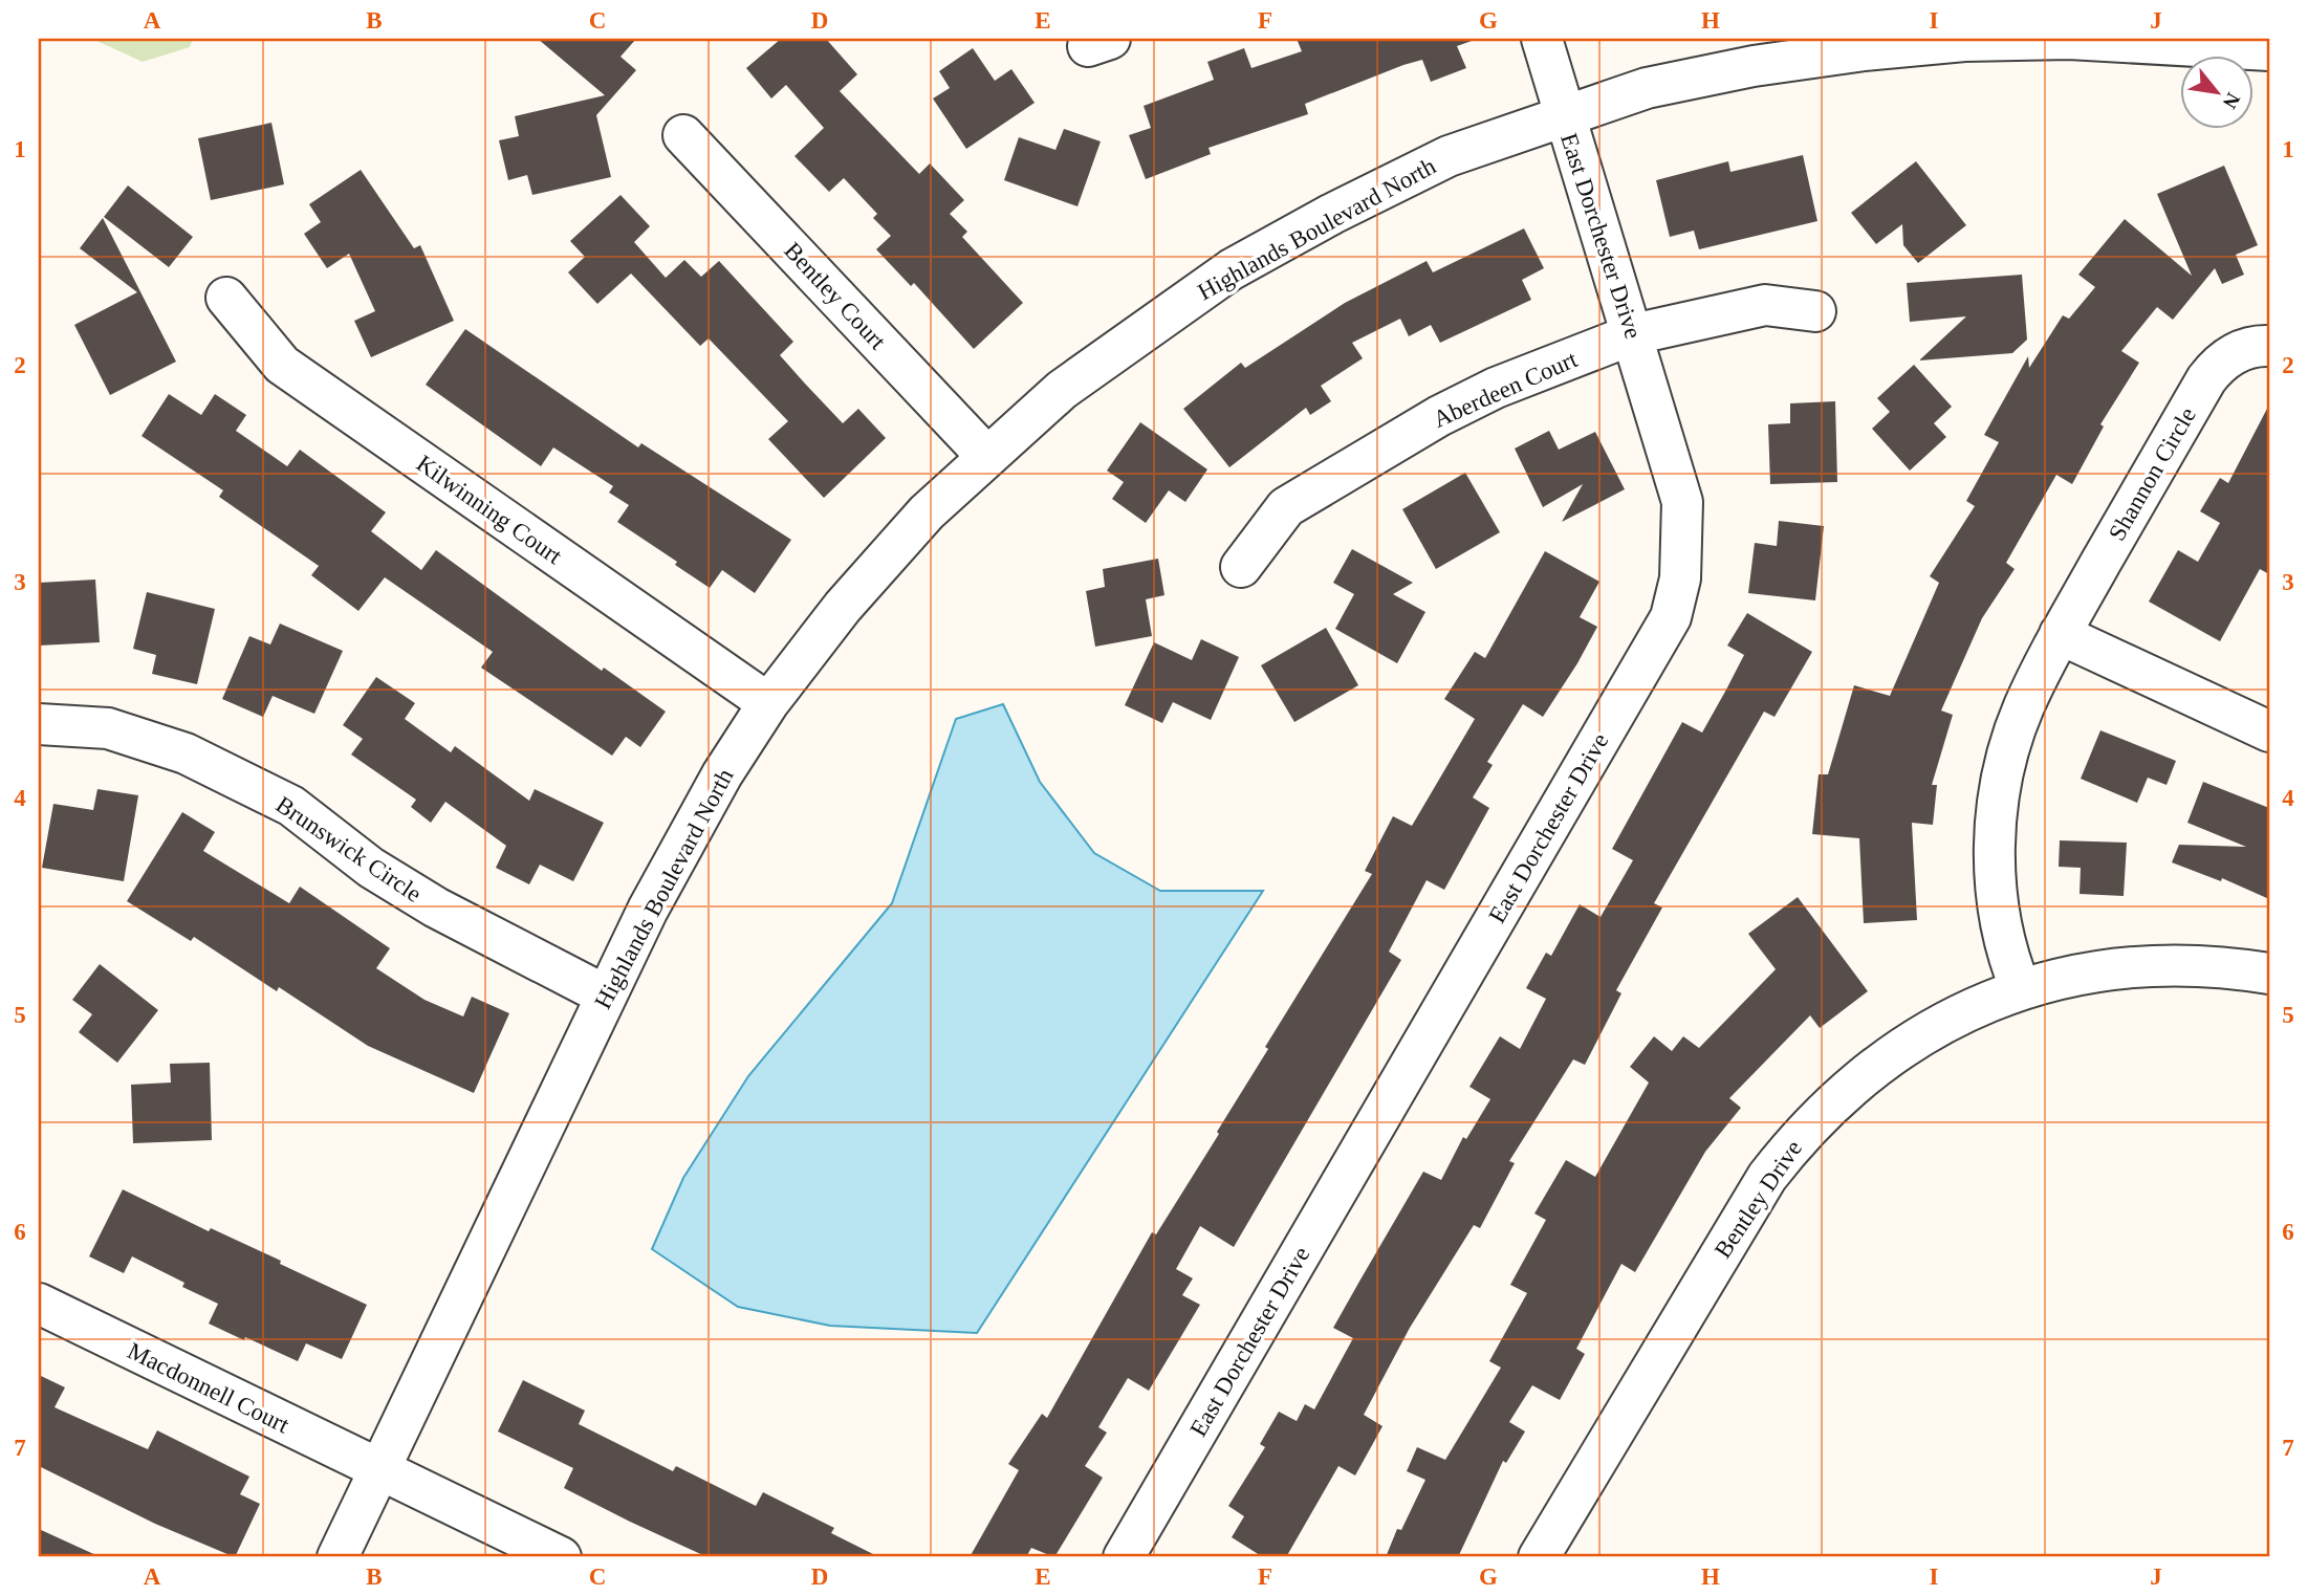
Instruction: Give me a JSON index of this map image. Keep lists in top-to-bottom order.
{
  "streets": {
    "street": [
      "Highlands Boulevard North",
      "East Dorchester Drive",
      "Bentley Court",
      "Aberdeen Court",
      "Shannon Circle",
      "Kilwinning Court",
      "Brunswick Circle",
      "Bentley Drive",
      "Macdonnell Court"
    ]
  },
  "crossings": [
    ["Highlands Boulevard North", "East Dorchester Drive"],
    ["Highlands Boulevard North", "Bentley Court"],
    ["Highlands Boulevard North", "Kilwinning Court"],
    ["Highlands Boulevard North", "Brunswick Circle"],
    ["Highlands Boulevard North", "Macdonnell Court"],
    ["East Dorchester Drive", "Aberdeen Court"],
    ["Shannon Circle", "Bentley Drive"]
  ],
  "north": "bottom right",
  "grid": {
    "columns": [
      "A",
      "B",
      "C",
      "D",
      "E",
      "F",
      "G",
      "H",
      "I",
      "J"
    ],
    "rows": [
      "1",
      "2",
      "3",
      "4",
      "5",
      "6",
      "7"
    ]
  }
}
